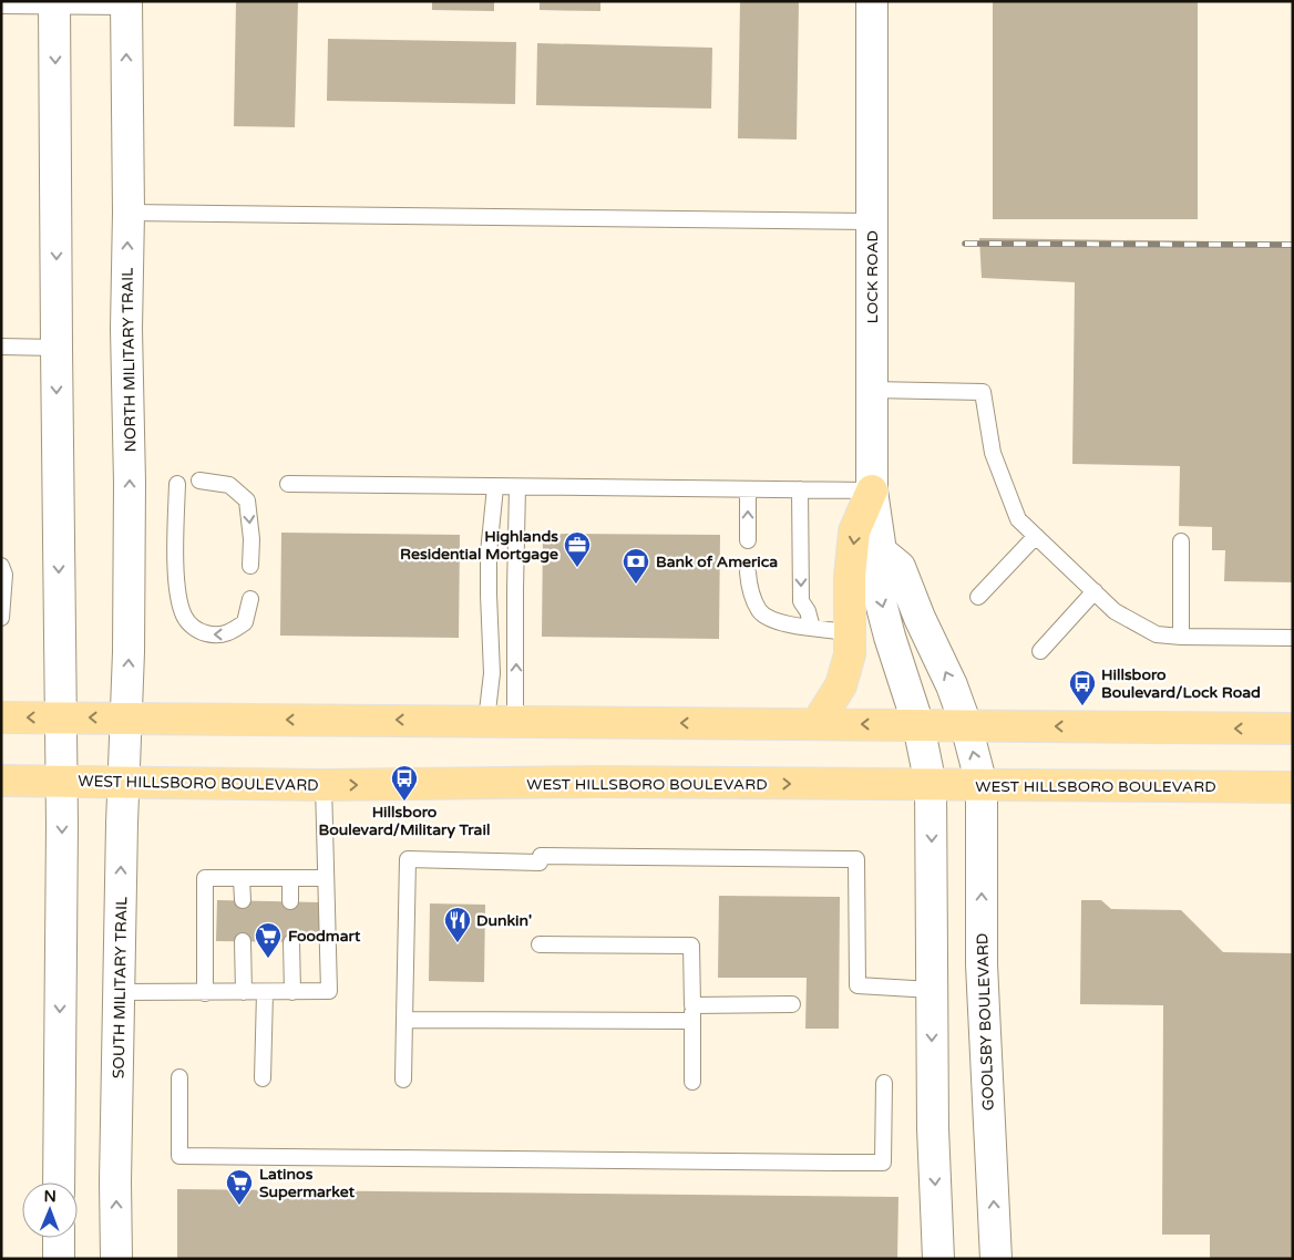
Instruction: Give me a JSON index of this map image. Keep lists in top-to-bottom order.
{
  "streets": {
    "main road": ["WEST HILLSBORO BOULEVARD"],
    "street": [
      "LOCK ROAD",
      "NORTH MILITARY TRAIL",
      "SOUTH MILITARY TRAIL",
      "GOOLSBY BOULEVARD"
    ]
  },
  "crossings": [
    ["NORTH MILITARY TRAIL", "SOUTH MILITARY TRAIL"],
    ["WEST HILLSBORO BOULEVARD", "SOUTH MILITARY TRAIL"],
    ["WEST HILLSBORO BOULEVARD", "GOOLSBY BOULEVARD"]
  ],
  "places": {
    "office": ["Highlands Residential Mortgage"],
    "bank": ["Bank of America"],
    "bus stop": ["Hillsboro Boulevard/Lock Road", "Hillsboro Boulevard/Military Trail"],
    "restaurant": ["Dunkin'"],
    "supermarket": ["Foodmart", "Latinos Supermarket"]
  },
  "north": "top"
}
